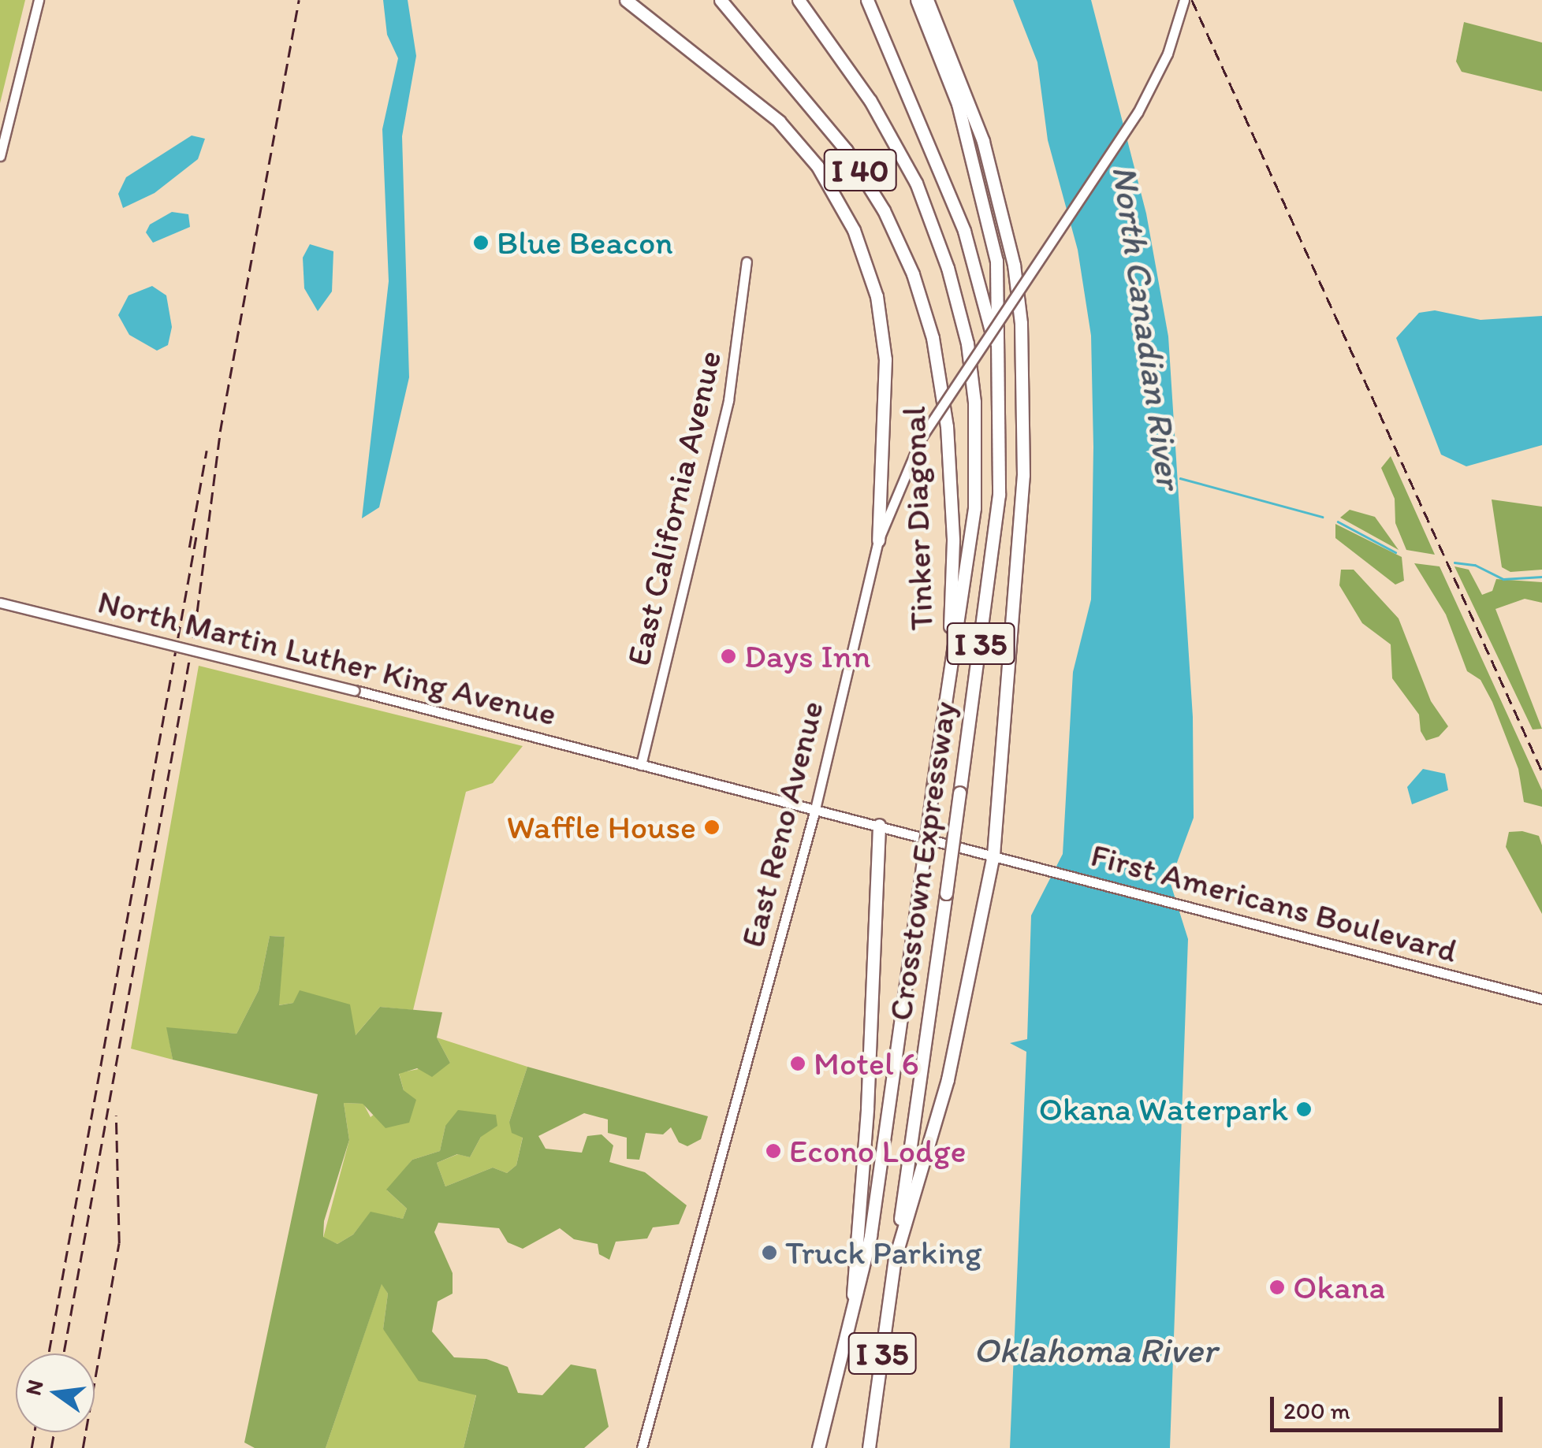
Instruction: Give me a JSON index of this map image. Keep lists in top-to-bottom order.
{
  "streets": {
    "highway": [
      "I 40",
      "Tinker Diagonal",
      "I 35",
      "Crosstown Expressway"
    ],
    "main road": [
      "East California Avenue",
      "North Martin Luther King Avenue",
      "East Reno Avenue",
      "First Americans Boulevard"
    ]
  },
  "crossings": [
    ["I 40", "I 35"],
    ["I 40", "Crosstown Expressway"],
    ["East California Avenue", "North Martin Luther King Avenue"],
    ["Tinker Diagonal", "I 35"],
    ["Tinker Diagonal", "Crosstown Expressway"],
    ["I 35", "Crosstown Expressway"],
    ["North Martin Luther King Avenue", "East Reno Avenue"],
    ["North Martin Luther King Avenue", "First Americans Boulevard"],
    ["East Reno Avenue", "First Americans Boulevard"]
  ],
  "water": ["North Canadian River", "Oklahoma River"],
  "places": [
    "Blue Beacon",
    "Days Inn",
    "Waffle House",
    "Motel 6",
    "Okana Waterpark",
    "Econo Lodge",
    "Truck Parking",
    "Okana"
  ],
  "scale_bar": "200 m",
  "north": "left"
}
